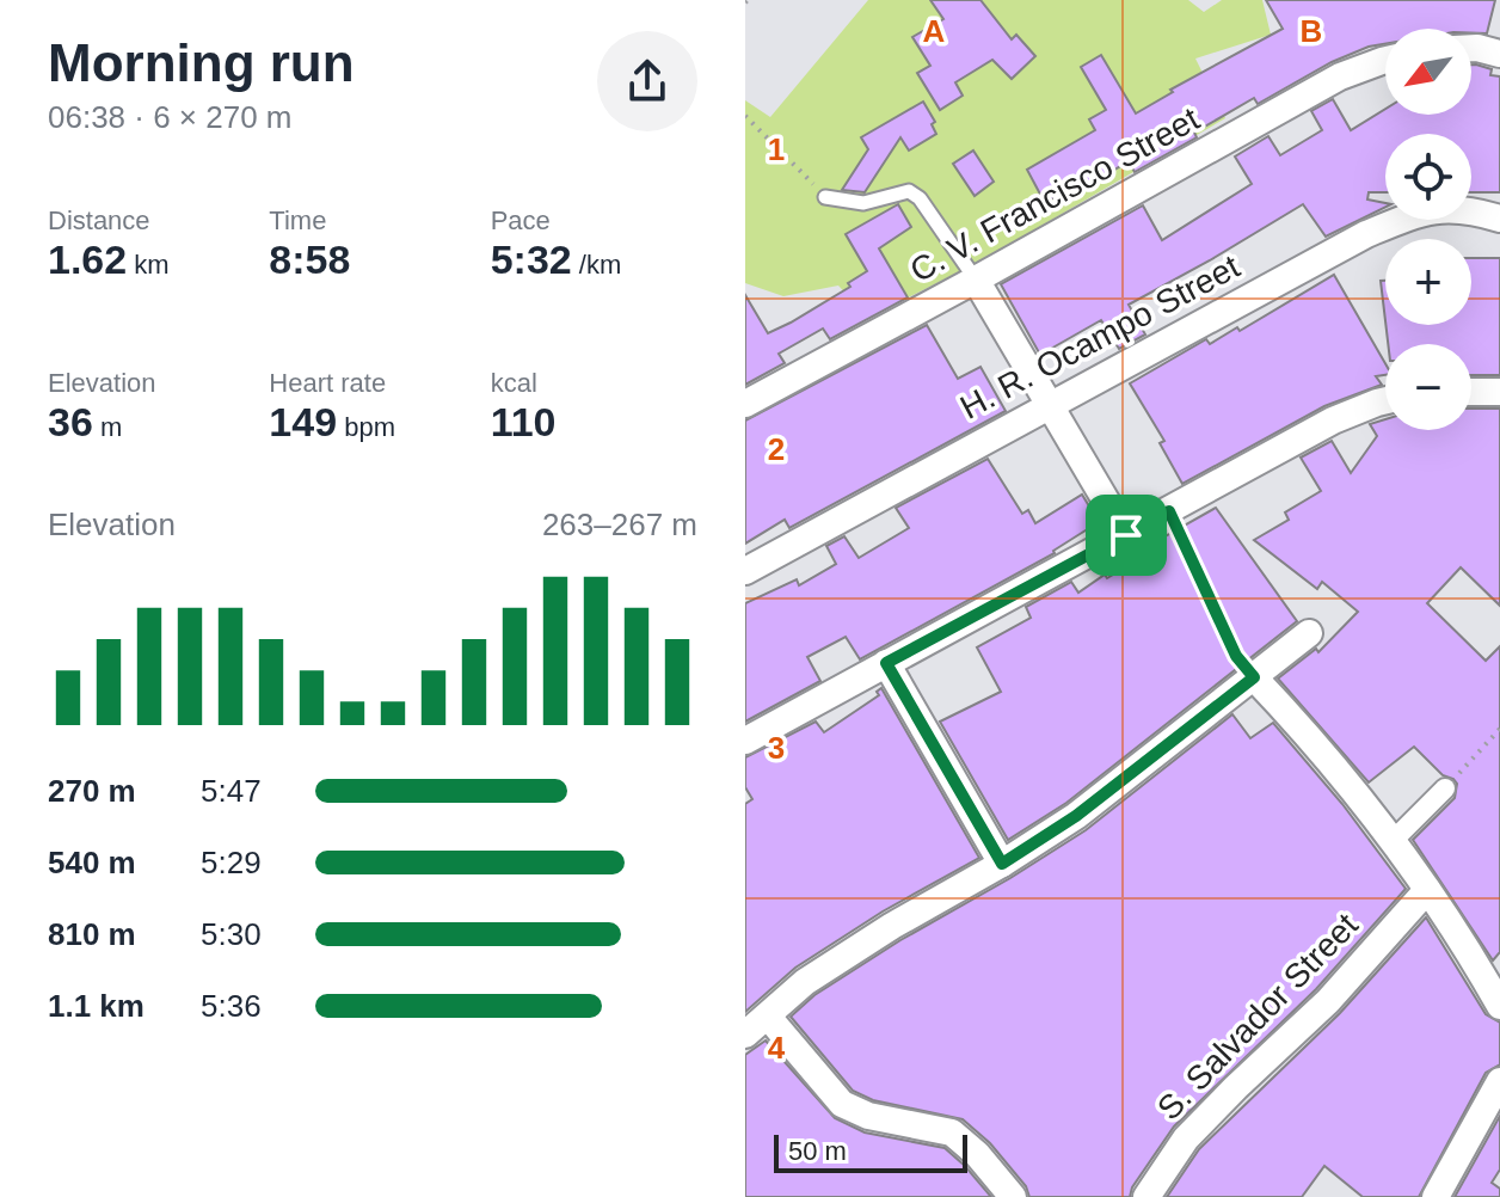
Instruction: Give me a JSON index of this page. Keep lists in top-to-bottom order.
{
  "streets": {
    "street": ["C. V. Francisco Street", "H. R. Ocampo Street", "S. Salvador Street"]
  },
  "scale_bar": "50 m",
  "north": "bottom left",
  "page": {
    "heading": ["Morning run", "06:38 · 6 × 270 m"],
    "map_buttons": ["+", "−"],
    "stats": [
      ["Distance", "1.62 km"],
      ["Time", "8:58"],
      ["Pace", "5:32 /km"],
      ["Elevation", "36 m"],
      ["Heart rate", "149 bpm"],
      ["kcal", "110"]
    ],
    "chart": ["Elevation", "263–267 m"],
    "list": [
      {
        "name": "270 m",
        "note": "5:47"
      },
      {
        "name": "540 m",
        "note": "5:29"
      },
      {
        "name": "810 m",
        "note": "5:30"
      },
      {
        "name": "1.1 km",
        "note": "5:36"
      }
    ],
    "scale": "50 m"
  },
  "grid": {
    "columns": ["A", "B"],
    "rows": [
      "1",
      "2",
      "3",
      "4"
    ]
  }
}
